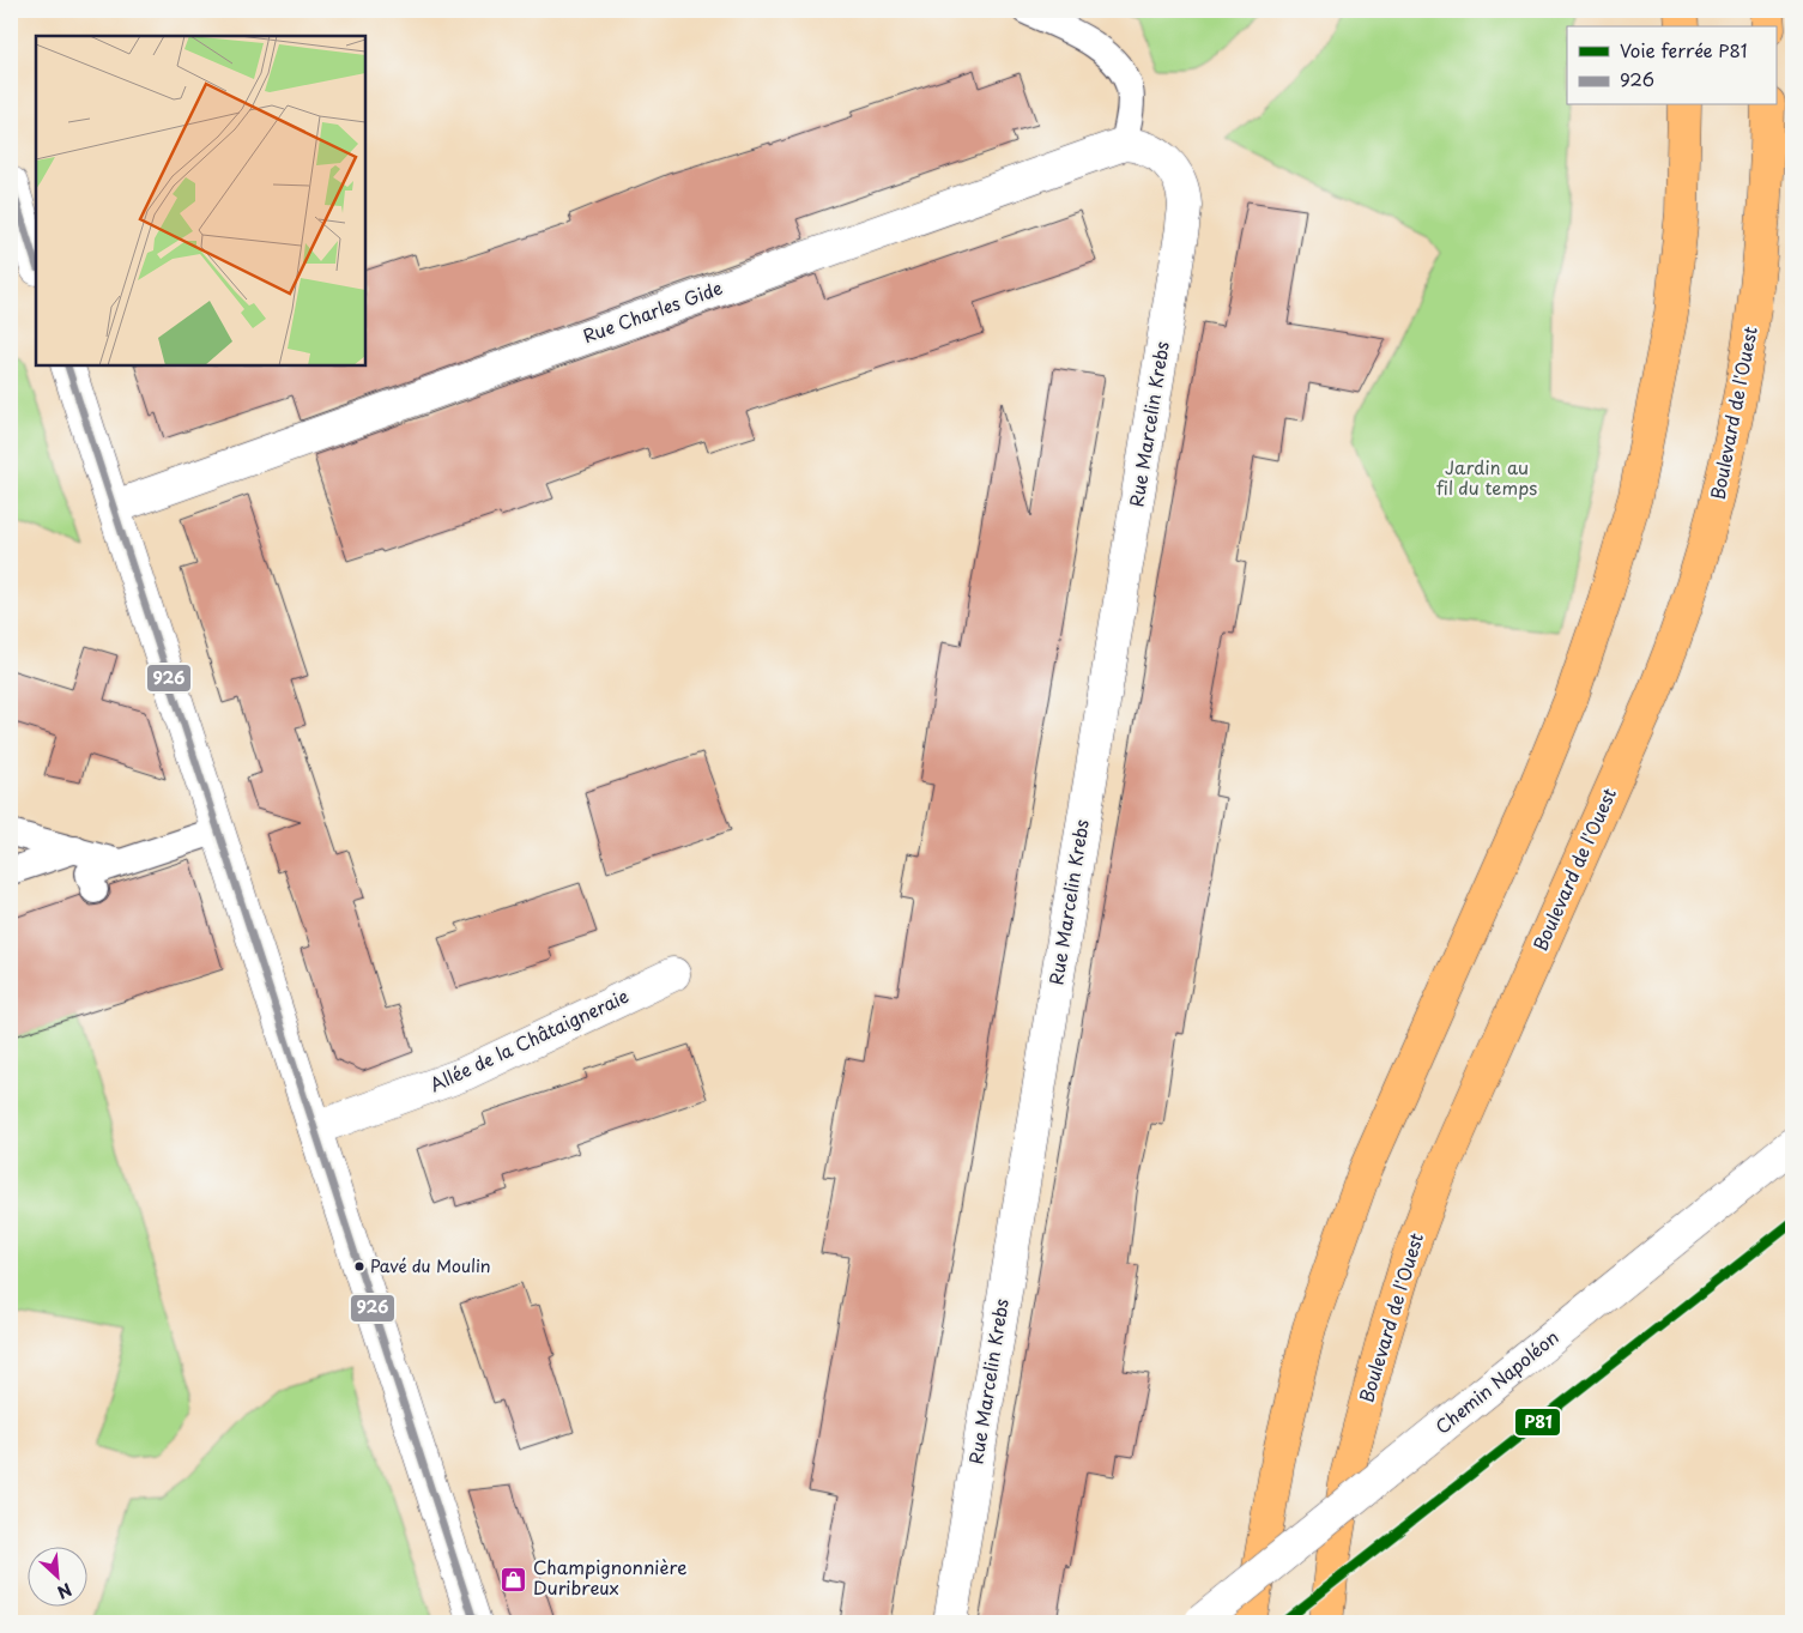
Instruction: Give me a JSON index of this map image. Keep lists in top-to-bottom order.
{
  "streets": {
    "main road": ["Boulevard de l'Ouest"],
    "street": [
      "Rue Charles Gide",
      "Rue Marcelin Krebs",
      "Allée de la Châtaigneraie",
      "Chemin Napoléon"
    ]
  },
  "crossings": [
    ["Rue Charles Gide", "Rue Marcelin Krebs"]
  ],
  "parks": ["Jardin au fil du temps"],
  "places": {
    "other": ["Pavé du Moulin"],
    "shop": ["Champignonnière Duribreux"]
  },
  "lines": ["transit line 926", "rail line P81"],
  "legend": ["Voie ferrée P81", "926"],
  "north": "bottom right"
}
